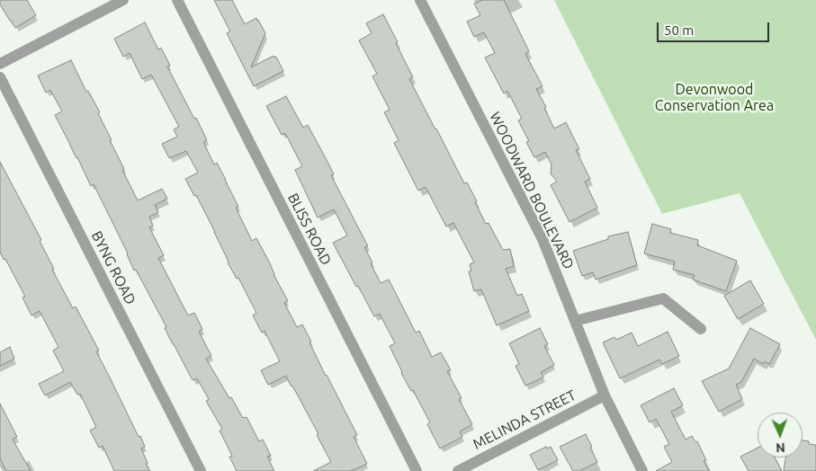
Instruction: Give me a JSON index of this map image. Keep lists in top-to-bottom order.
{
  "streets": {
    "street": [
      "WOODWARD BOULEVARD",
      "BLISS ROAD",
      "BYNG ROAD",
      "MELINDA STREET"
    ]
  },
  "crossings": [
    ["WOODWARD BOULEVARD", "MELINDA STREET"]
  ],
  "parks": ["Devonwood Conservation Area"],
  "scale_bar": "50 m",
  "north": "bottom"
}
